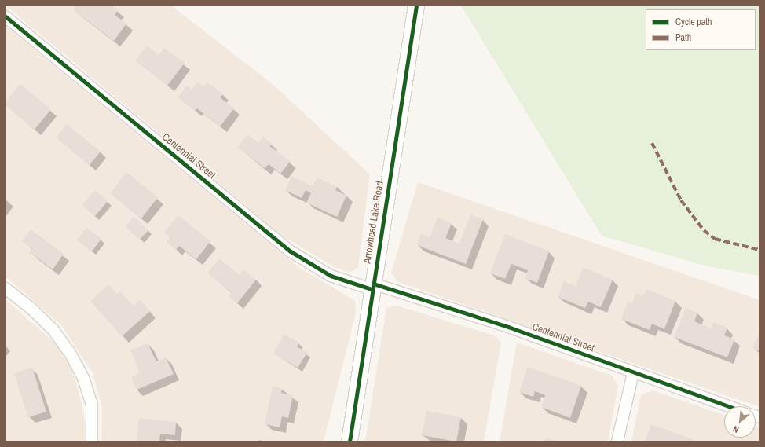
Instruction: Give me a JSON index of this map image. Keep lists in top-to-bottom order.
{
  "streets": {
    "main road": ["Arrowhead Lake Road"],
    "street": ["Centennial Street"]
  },
  "crossings": [
    ["Centennial Street", "Arrowhead Lake Road"]
  ],
  "legend": ["Cycle path", "Path"],
  "north": "bottom left"
}
